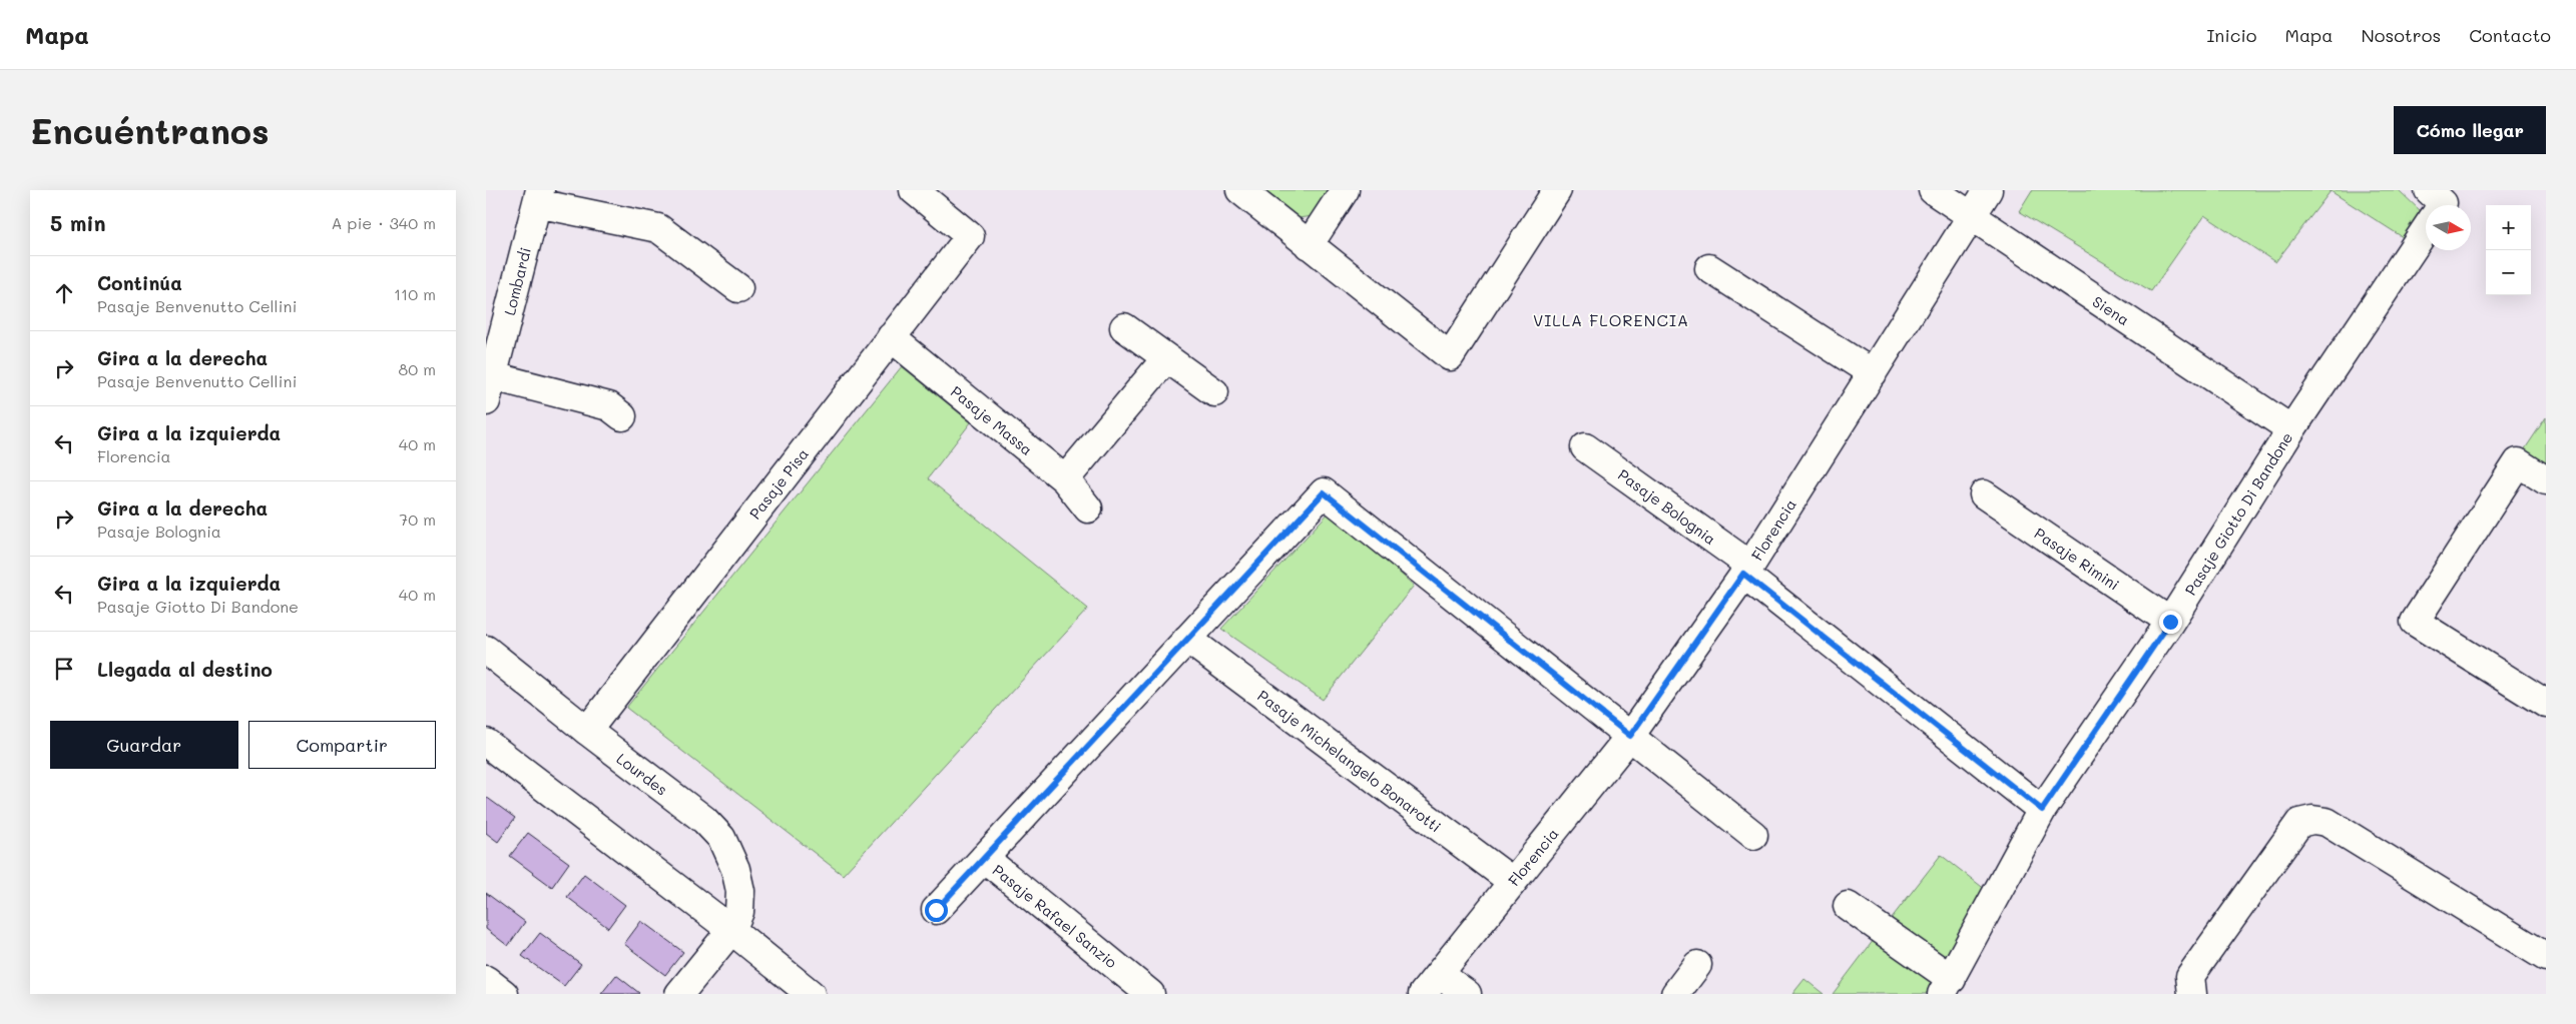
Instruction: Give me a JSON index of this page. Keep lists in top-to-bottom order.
{
  "streets": {
    "street": [
      "Lombardi",
      "Siena",
      "Pasaje Massa",
      "Pasaje Pisa",
      "Pasaje Bolognia",
      "Pasaje Giotto Di Bandone",
      "Florencia",
      "Pasaje Rimini",
      "Pasaje Michelangelo Bonarotti",
      "Lourdes",
      "Pasaje Rafael Sanzio"
    ]
  },
  "crossings": [
    ["Siena", "Pasaje Giotto Di Bandone"],
    ["Siena", "Florencia"],
    ["Pasaje Massa", "Pasaje Pisa"],
    ["Pasaje Pisa", "Lourdes"],
    ["Pasaje Bolognia", "Pasaje Giotto Di Bandone"],
    ["Pasaje Bolognia", "Florencia"],
    ["Pasaje Giotto Di Bandone", "Pasaje Rimini"],
    ["Florencia", "Pasaje Michelangelo Bonarotti"]
  ],
  "districts": ["VILLA FLORENCIA"],
  "north": "right",
  "page": {
    "header": "Mapa",
    "nav": [
      "Inicio",
      "Mapa",
      "Nosotros",
      "Contacto"
    ],
    "buttons": [
      "Cómo llegar",
      ["Guardar", "Compartir"]
    ],
    "title": "Encuéntranos",
    "heading": ["5 min", "A pie · 340 m"],
    "map_buttons": ["+", "−"],
    "list": [
      ["Continúa", "Pasaje Benvenutto Cellini", "110 m"],
      ["Gira a la derecha", "Pasaje Benvenutto Cellini", "80 m"],
      ["Gira a la izquierda", "Florencia", "40 m"],
      ["Gira a la derecha", "Pasaje Bolognia", "70 m"],
      ["Gira a la izquierda", "Pasaje Giotto Di Bandone", "40 m"],
      "Llegada al destino"
    ]
  }
}
